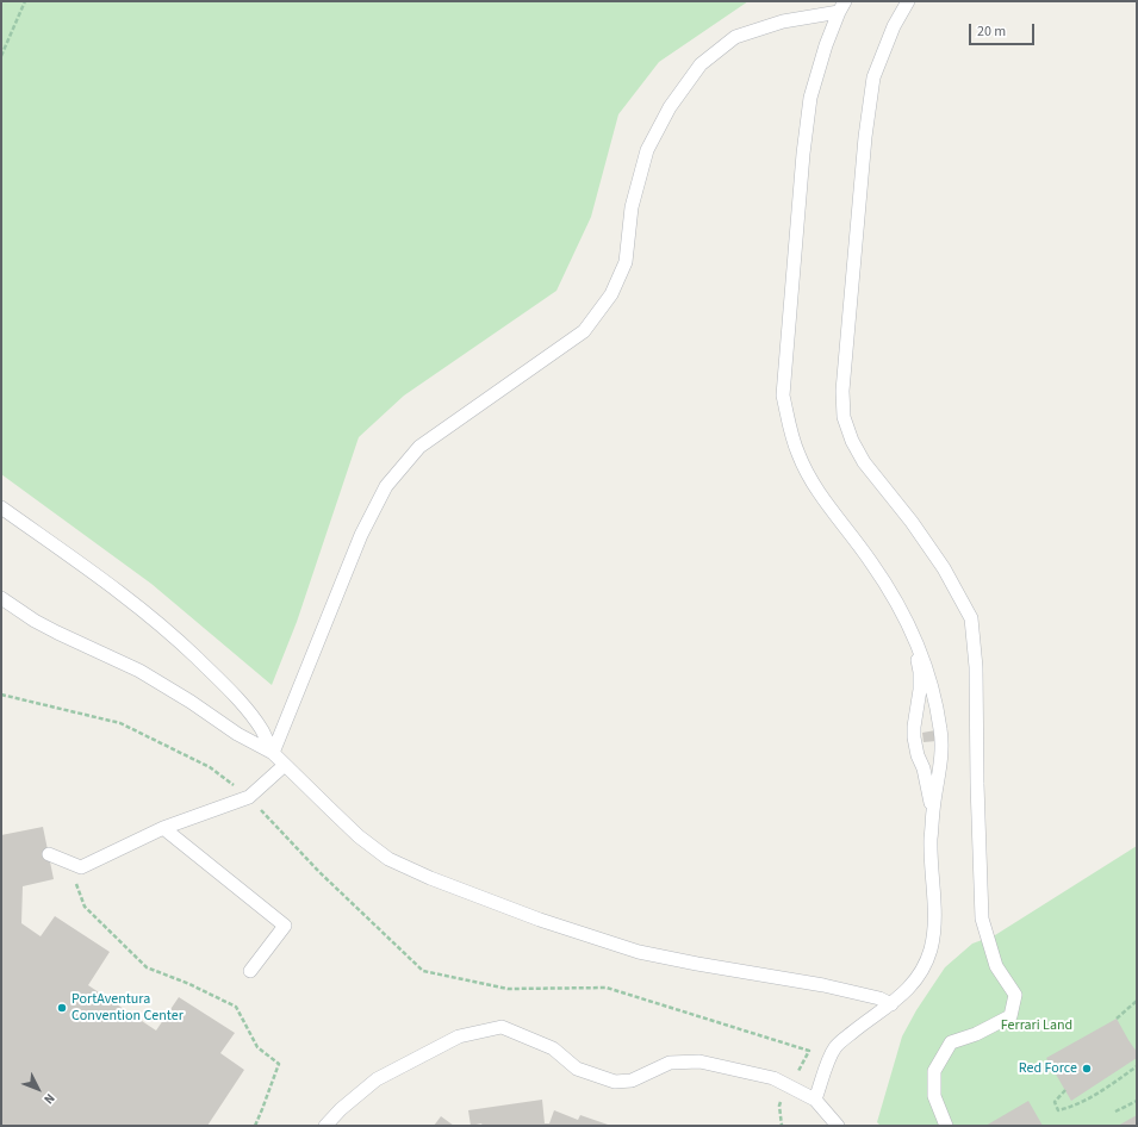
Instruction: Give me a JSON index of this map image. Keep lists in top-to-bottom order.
{
  "parks": ["Ferrari Land"],
  "places": ["PortAventura Convention Center", "Red Force"],
  "scale_bar": "20 m",
  "north": "bottom right"
}
